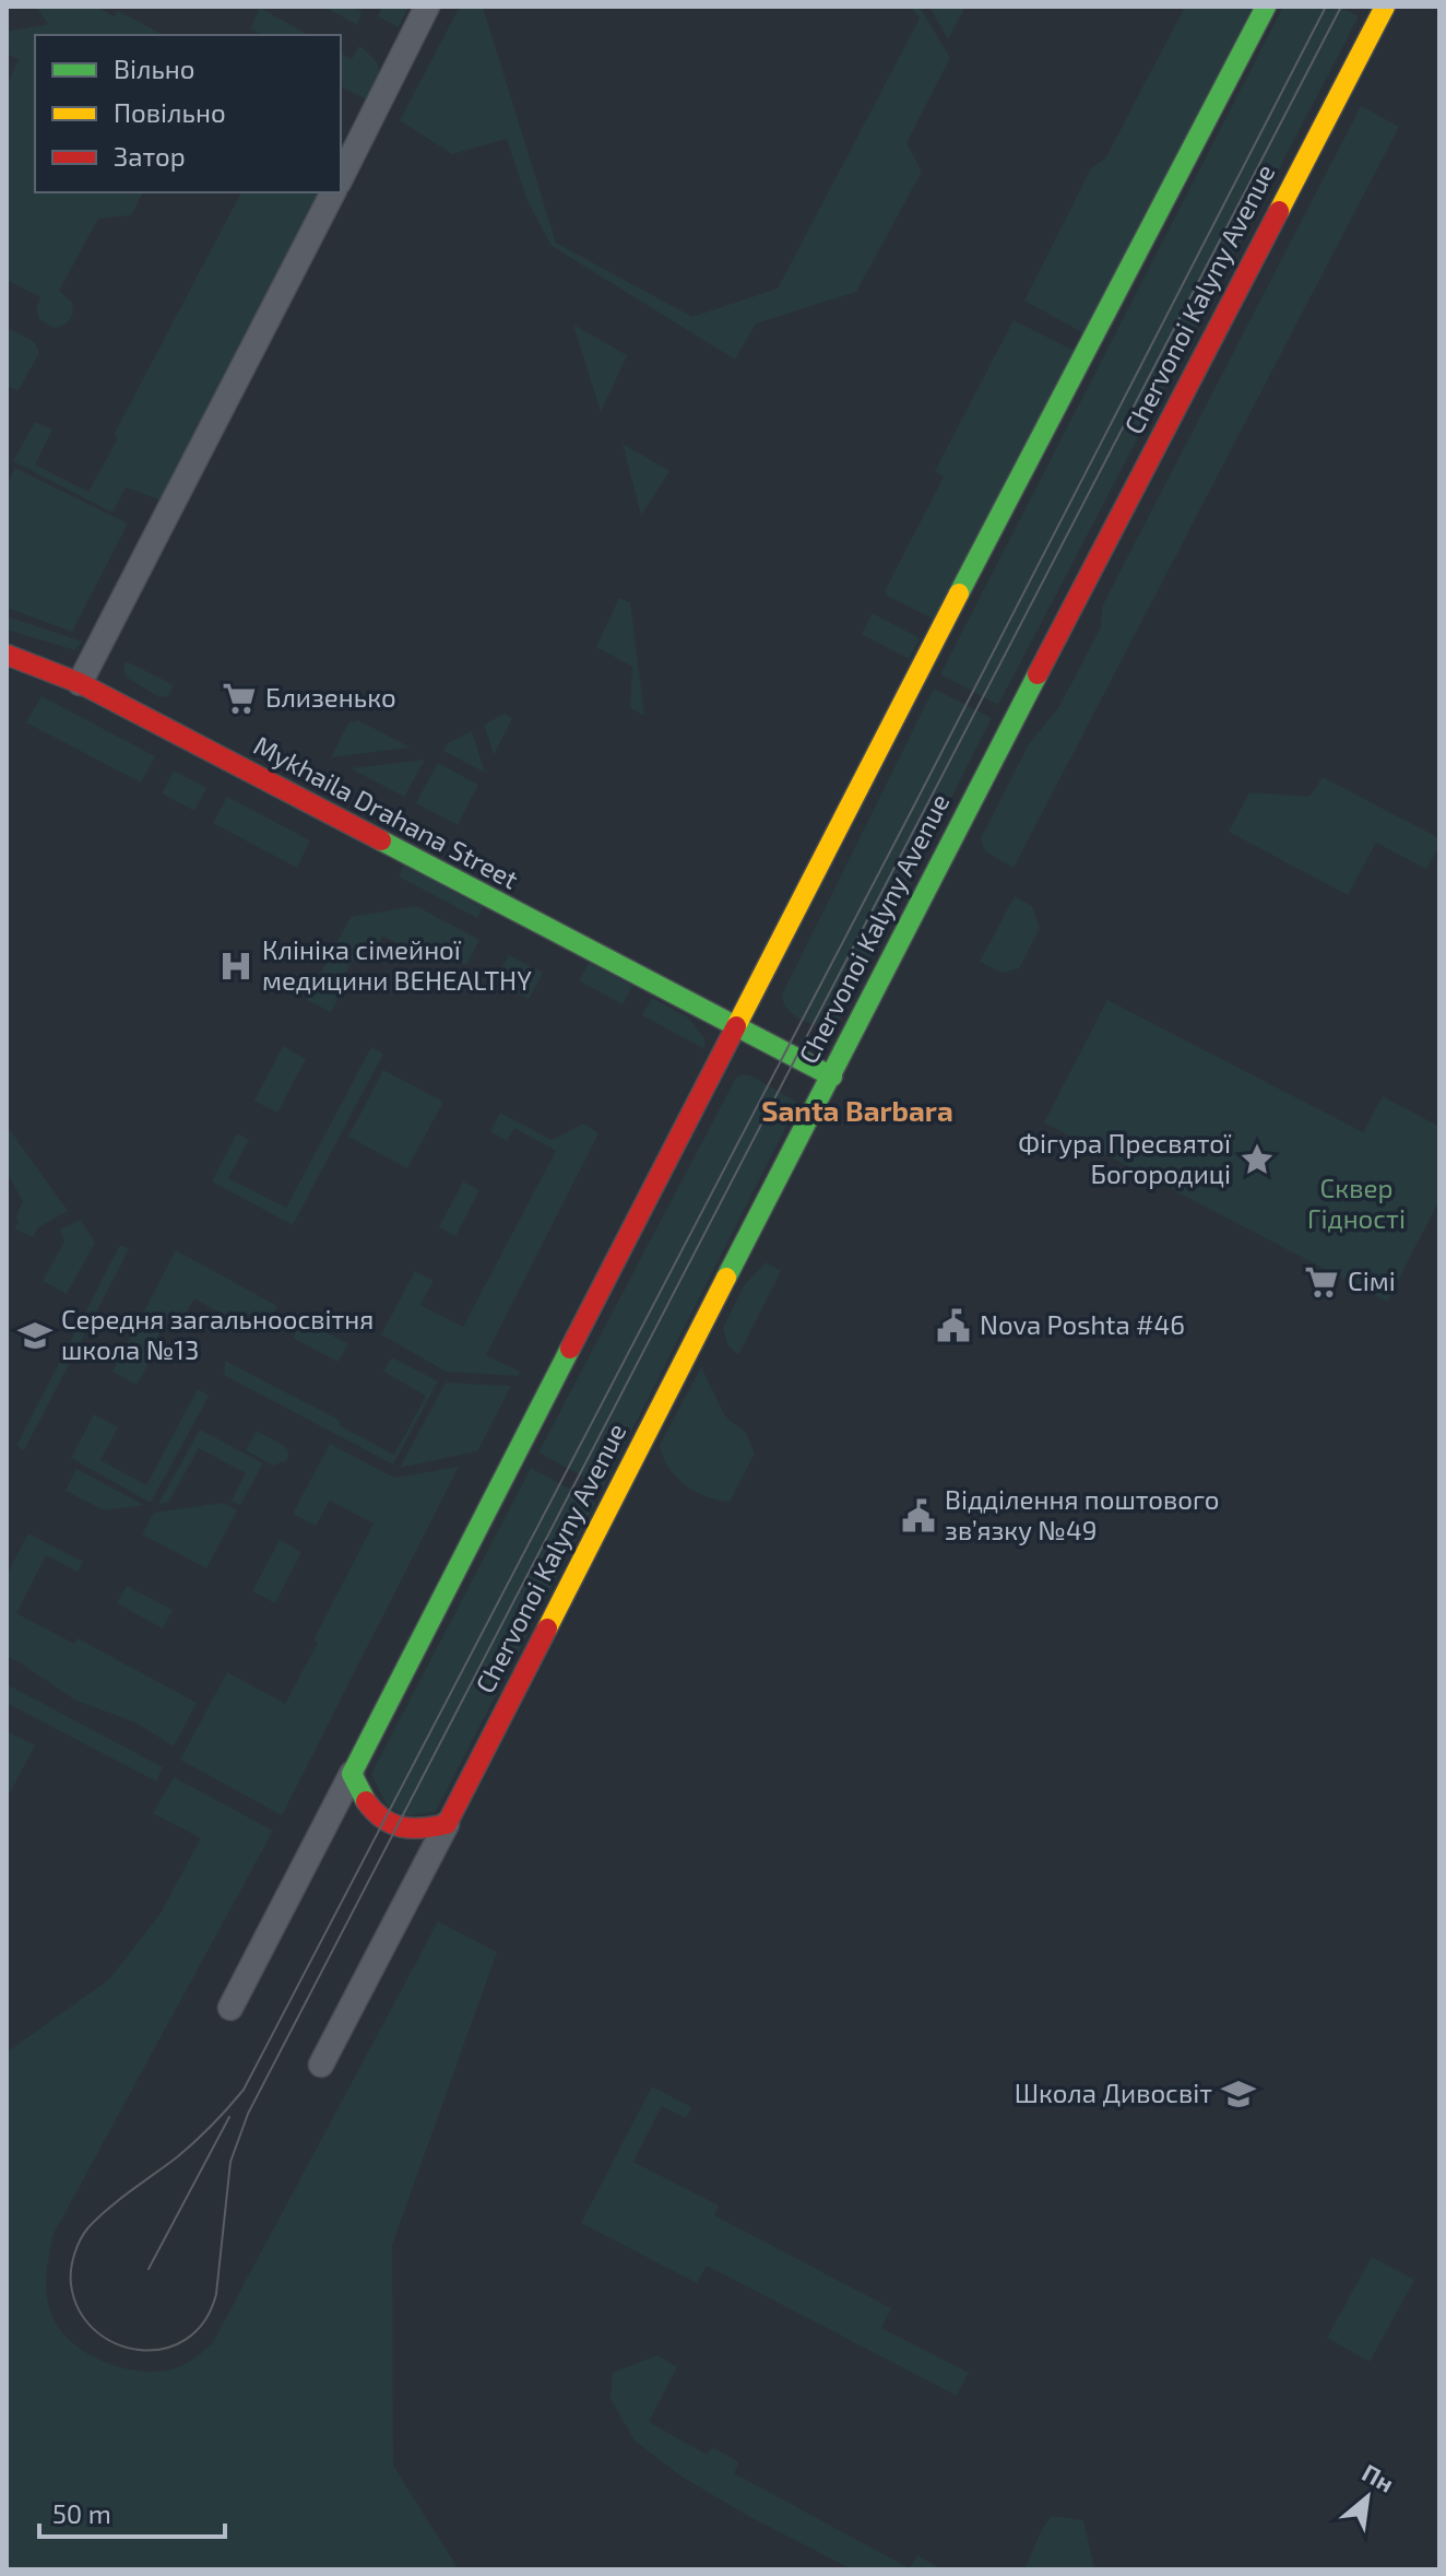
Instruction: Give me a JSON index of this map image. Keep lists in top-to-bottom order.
{
  "streets": {
    "main road": ["Chervonoi Kalyny Avenue", "Mykhaila Drahana Street"]
  },
  "crossings": [
    ["Chervonoi Kalyny Avenue", "Mykhaila Drahana Street"]
  ],
  "districts": ["Santa Barbara"],
  "parks": ["Сквер Гідності"],
  "places": {
    "supermarket": ["Близенько", "Сімі"],
    "hospital": ["Клініка сімейної медицини BEHEALTHY"],
    "place": ["Фігура Пресвятої Богородиці"],
    "public building": ["Nova Poshta #46", "Відділення поштового зв’язку №49"],
    "school or university": ["Середня загальноосвітня школа №13", "Школа Дивосвіт"]
  },
  "legend": ["Вільно", "Повільно", "Затор"],
  "scale_bar": "50 m",
  "north": "top right"
}
